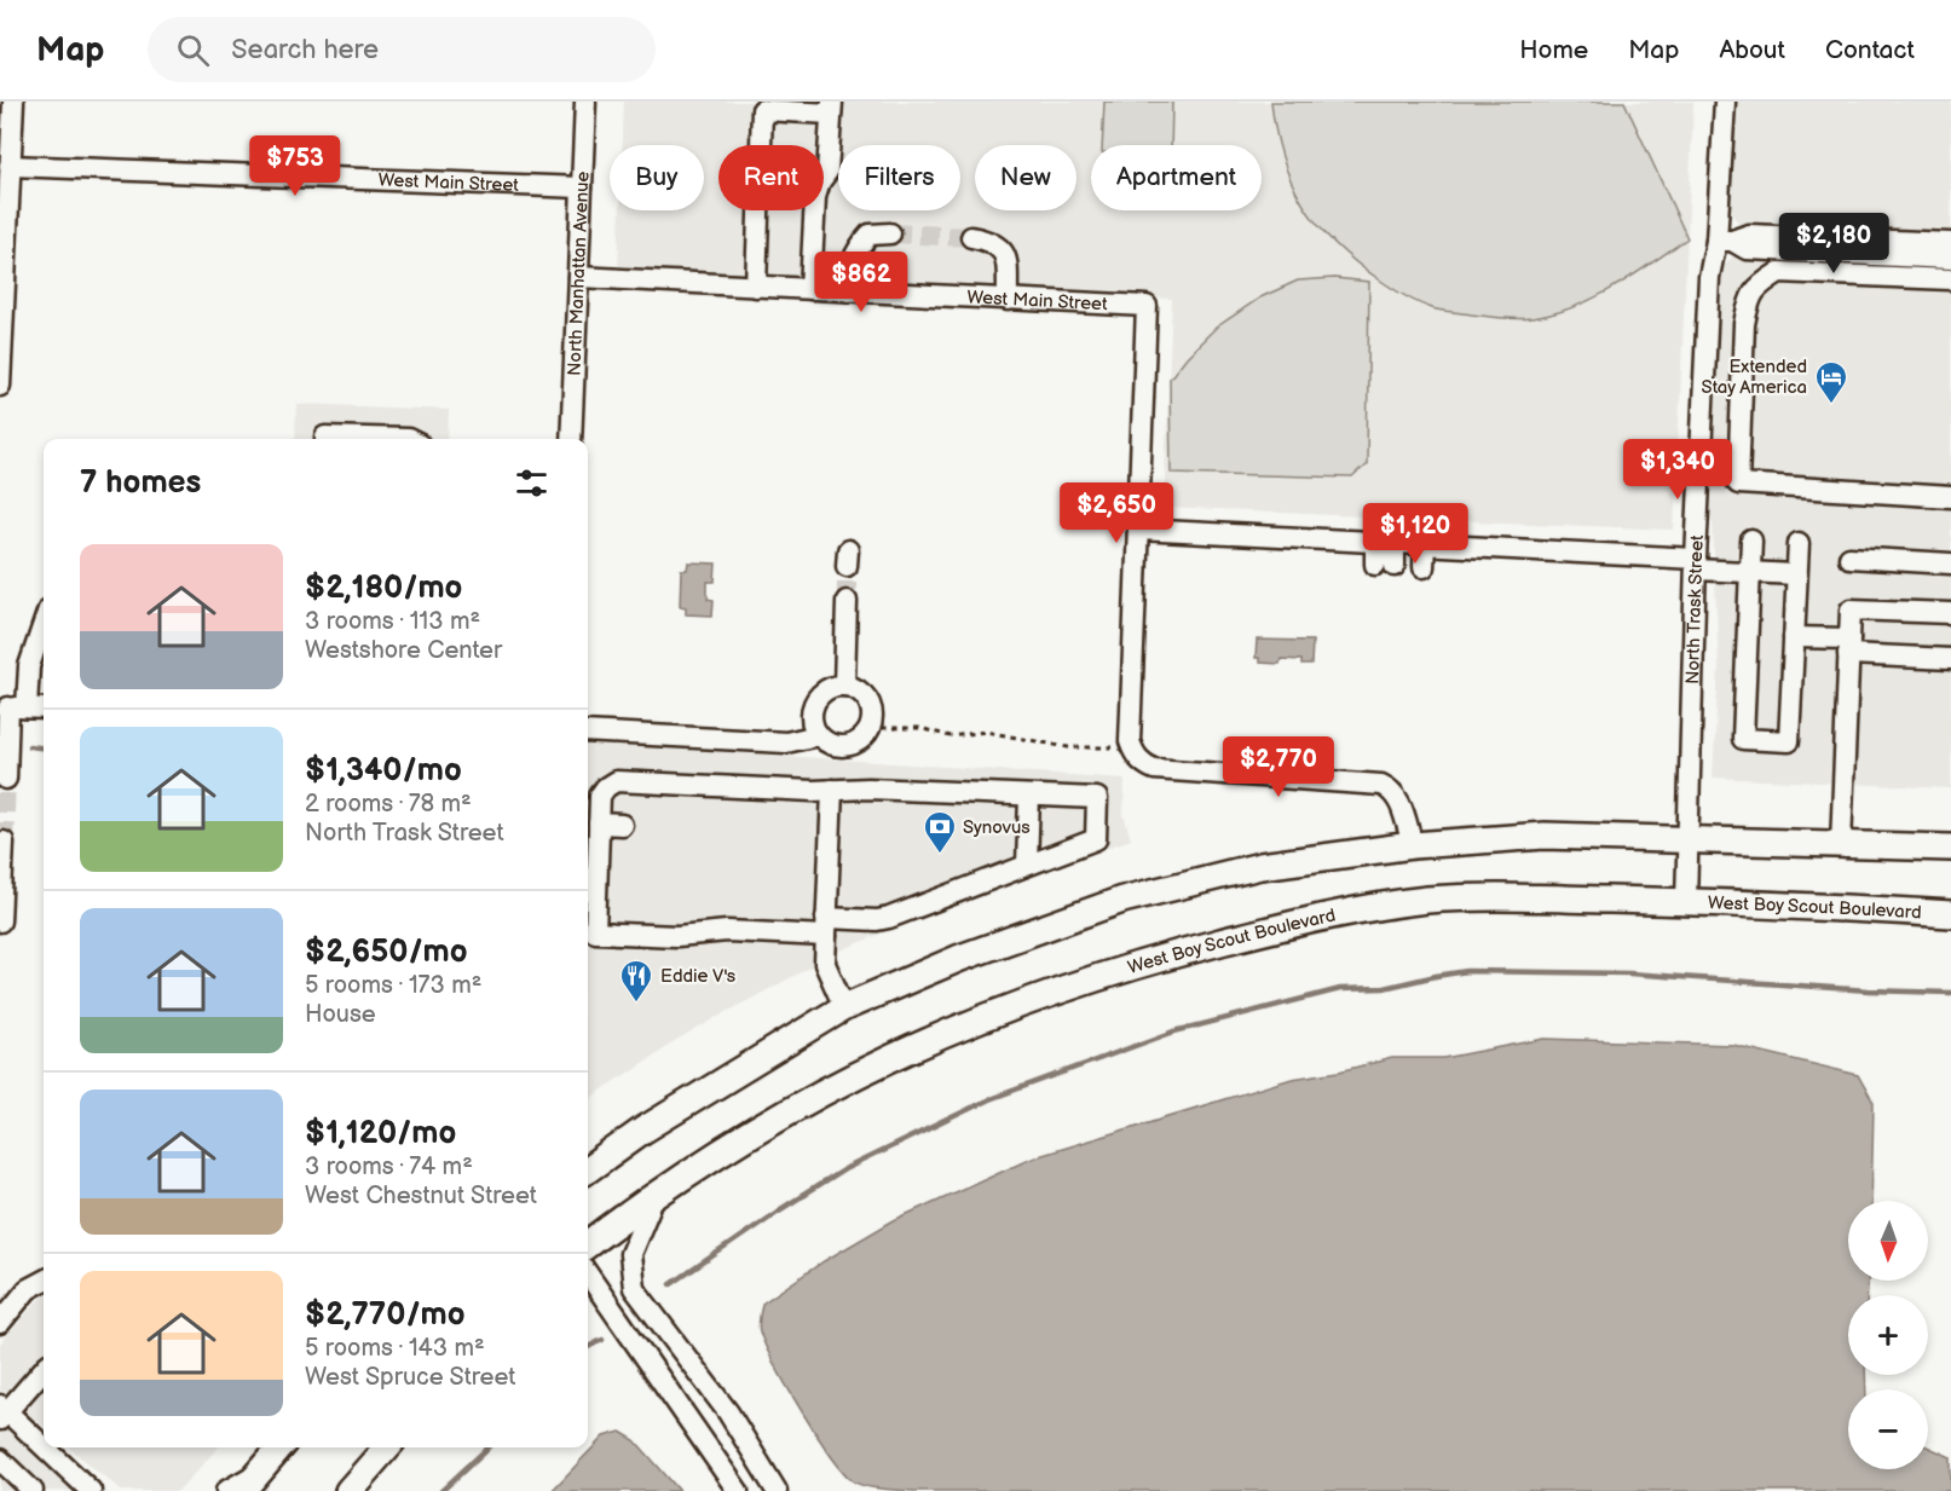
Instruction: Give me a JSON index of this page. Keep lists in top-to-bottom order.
{
  "streets": {
    "main road": ["West Boy Scout Boulevard"],
    "street": ["West Main Street", "North Manhattan Avenue", "North Trask Street"]
  },
  "crossings": [
    ["West Main Street", "North Manhattan Avenue"],
    ["North Trask Street", "West Boy Scout Boulevard"]
  ],
  "places": {
    "hotel": ["Extended Stay America"],
    "bank": ["Synovus"],
    "restaurant": ["Eddie V's"]
  },
  "north": "bottom",
  "page": {
    "header": "Map",
    "search": "Search here",
    "nav": [
      "Home",
      "Map",
      "About",
      "Contact"
    ],
    "price": [
      "$753",
      "$2,180",
      "$862",
      "$1,340",
      "$2,650",
      "$1,120",
      "$2,770"
    ],
    "chip": [
      "Buy",
      "Rent",
      "Filters",
      "New",
      "Apartment"
    ],
    "heading": "7 homes",
    "list": [
      {
        "name": "$2,180/mo",
        "note": "3 rooms · 113 m² · Westshore Center"
      },
      {
        "name": "$1,340/mo",
        "note": "2 rooms · 78 m² · North Trask Street"
      },
      {
        "name": "$2,650/mo",
        "note": "5 rooms · 173 m² · House"
      },
      {
        "name": "$1,120/mo",
        "note": "3 rooms · 74 m² · West Chestnut Street"
      },
      {
        "name": "$2,770/mo",
        "note": "5 rooms · 143 m² · West Spruce Street"
      }
    ],
    "map_buttons": ["+", "−"]
  }
}
